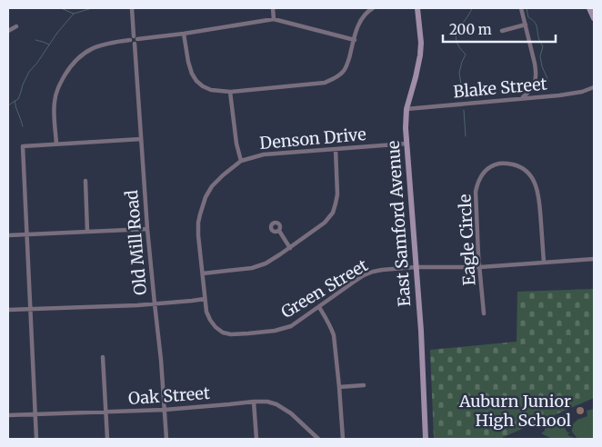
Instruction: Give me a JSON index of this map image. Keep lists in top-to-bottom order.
{
  "streets": {
    "street": [
      "Blake Street",
      "Denson Drive",
      "East Samford Avenue",
      "Eagle Circle",
      "Old Mill Road",
      "Green Street",
      "Oak Street"
    ]
  },
  "crossings": [
    ["Blake Street", "East Samford Avenue"],
    ["Denson Drive", "East Samford Avenue"],
    ["Denson Drive", "Green Street"],
    ["East Samford Avenue", "Green Street"],
    ["Eagle Circle", "Green Street"],
    ["Old Mill Road", "Oak Street"]
  ],
  "places": ["Auburn Junior High School"],
  "scale_bar": "200 m"
}
